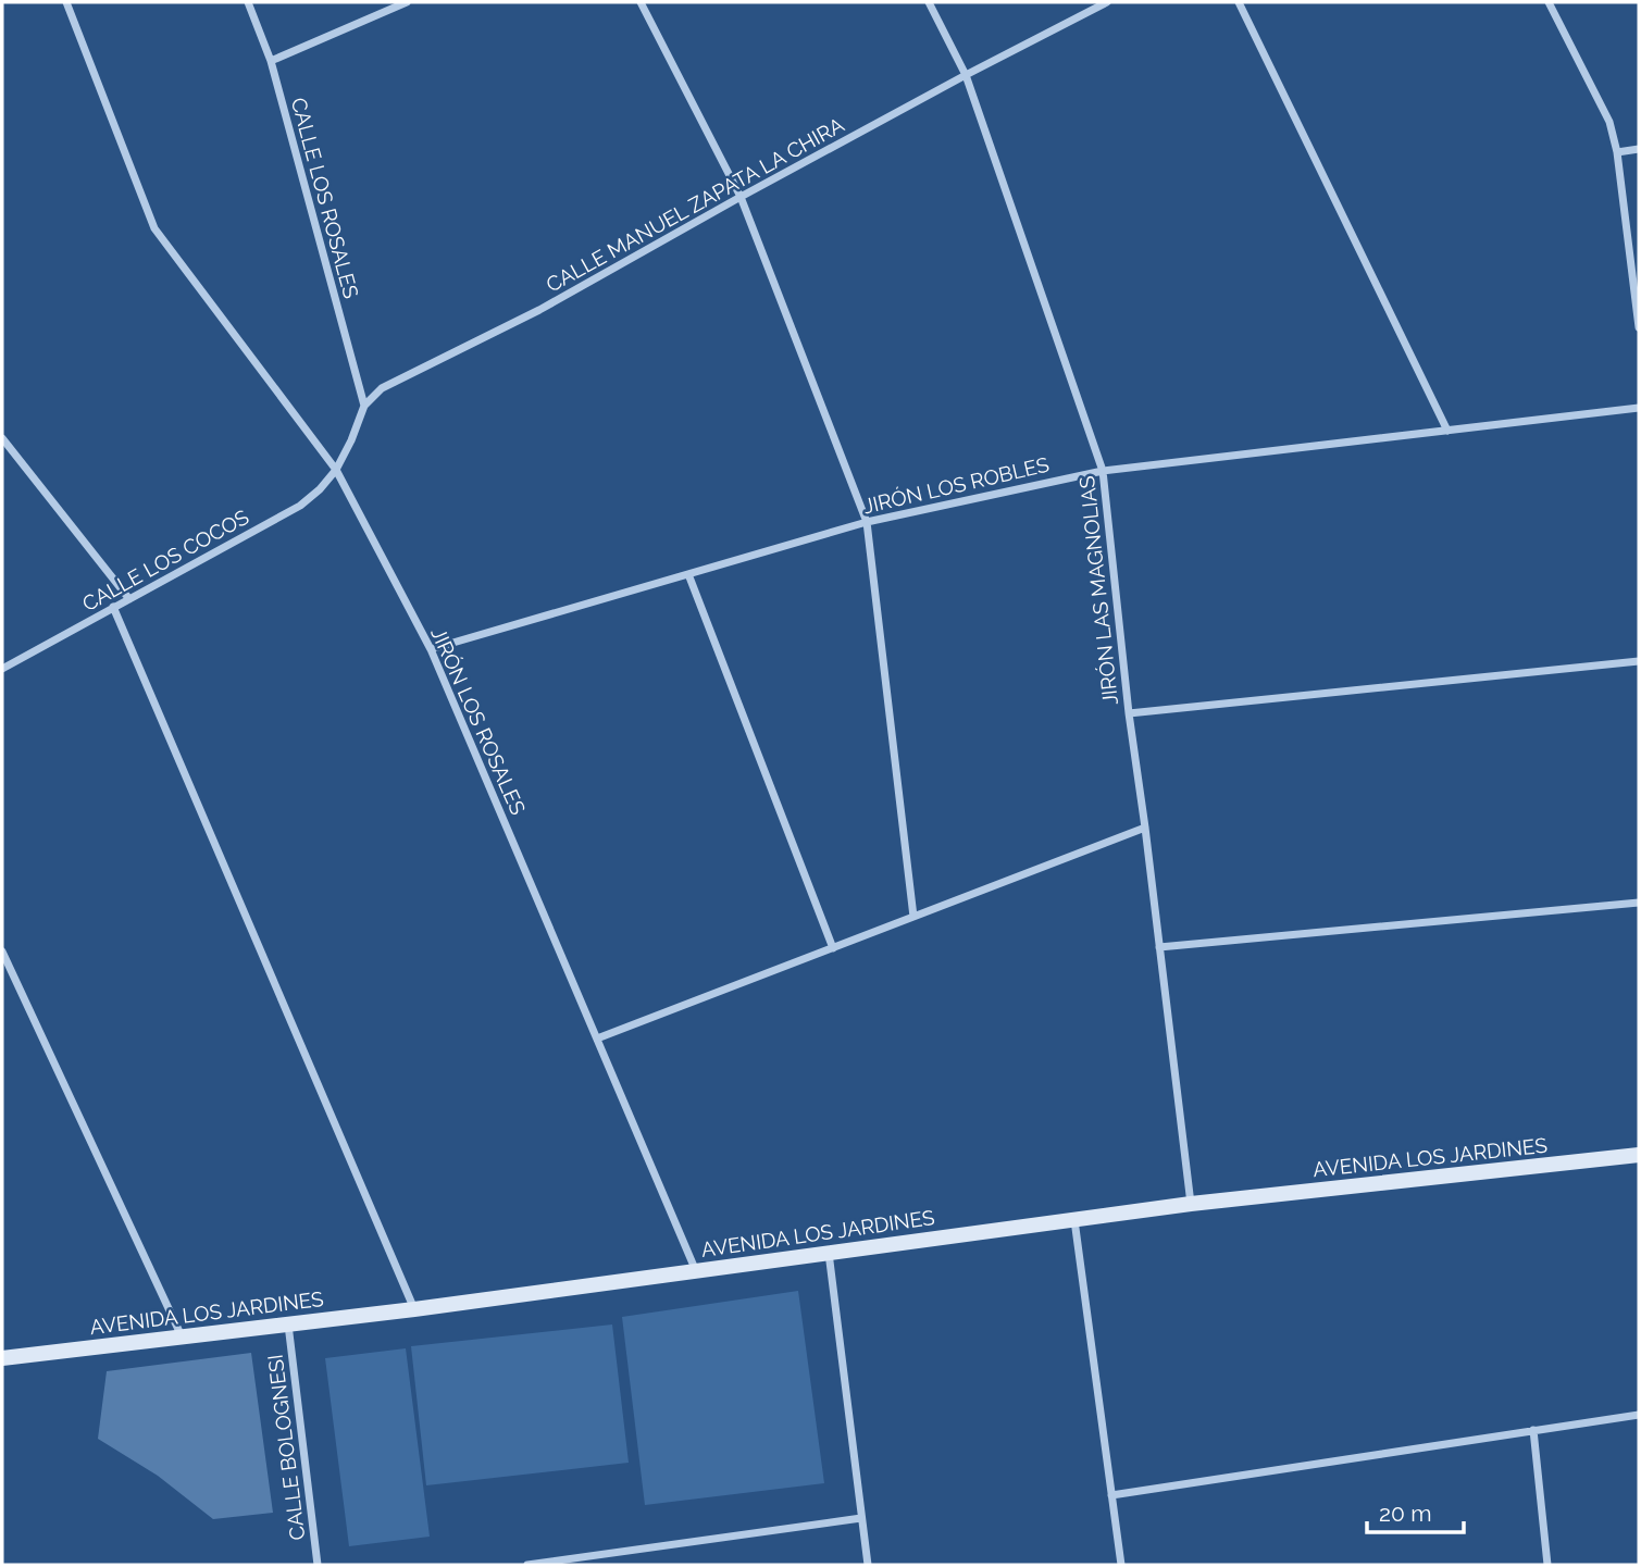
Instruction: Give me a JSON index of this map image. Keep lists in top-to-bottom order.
{
  "streets": {
    "street": [
      "CALLE LOS ROSALES",
      "CALLE MANUEL ZAPATA LA CHIRA",
      "JIRÓN LOS ROBLES",
      "CALLE LOS COCOS",
      "JIRÓN LAS MAGNOLIAS",
      "JIRÓN LOS ROSALES",
      "AVENIDA LOS JARDINES",
      "CALLE BOLOGNESI"
    ]
  },
  "crossings": [
    ["CALLE LOS ROSALES", "CALLE MANUEL ZAPATA LA CHIRA"],
    ["CALLE MANUEL ZAPATA LA CHIRA", "JIRÓN LAS MAGNOLIAS"],
    ["JIRÓN LOS ROBLES", "JIRÓN LAS MAGNOLIAS"],
    ["JIRÓN LOS ROBLES", "JIRÓN LOS ROSALES"],
    ["CALLE LOS COCOS", "JIRÓN LOS ROSALES"],
    ["JIRÓN LAS MAGNOLIAS", "AVENIDA LOS JARDINES"],
    ["JIRÓN LOS ROSALES", "AVENIDA LOS JARDINES"],
    ["AVENIDA LOS JARDINES", "CALLE BOLOGNESI"]
  ],
  "scale_bar": "20 m"
}
